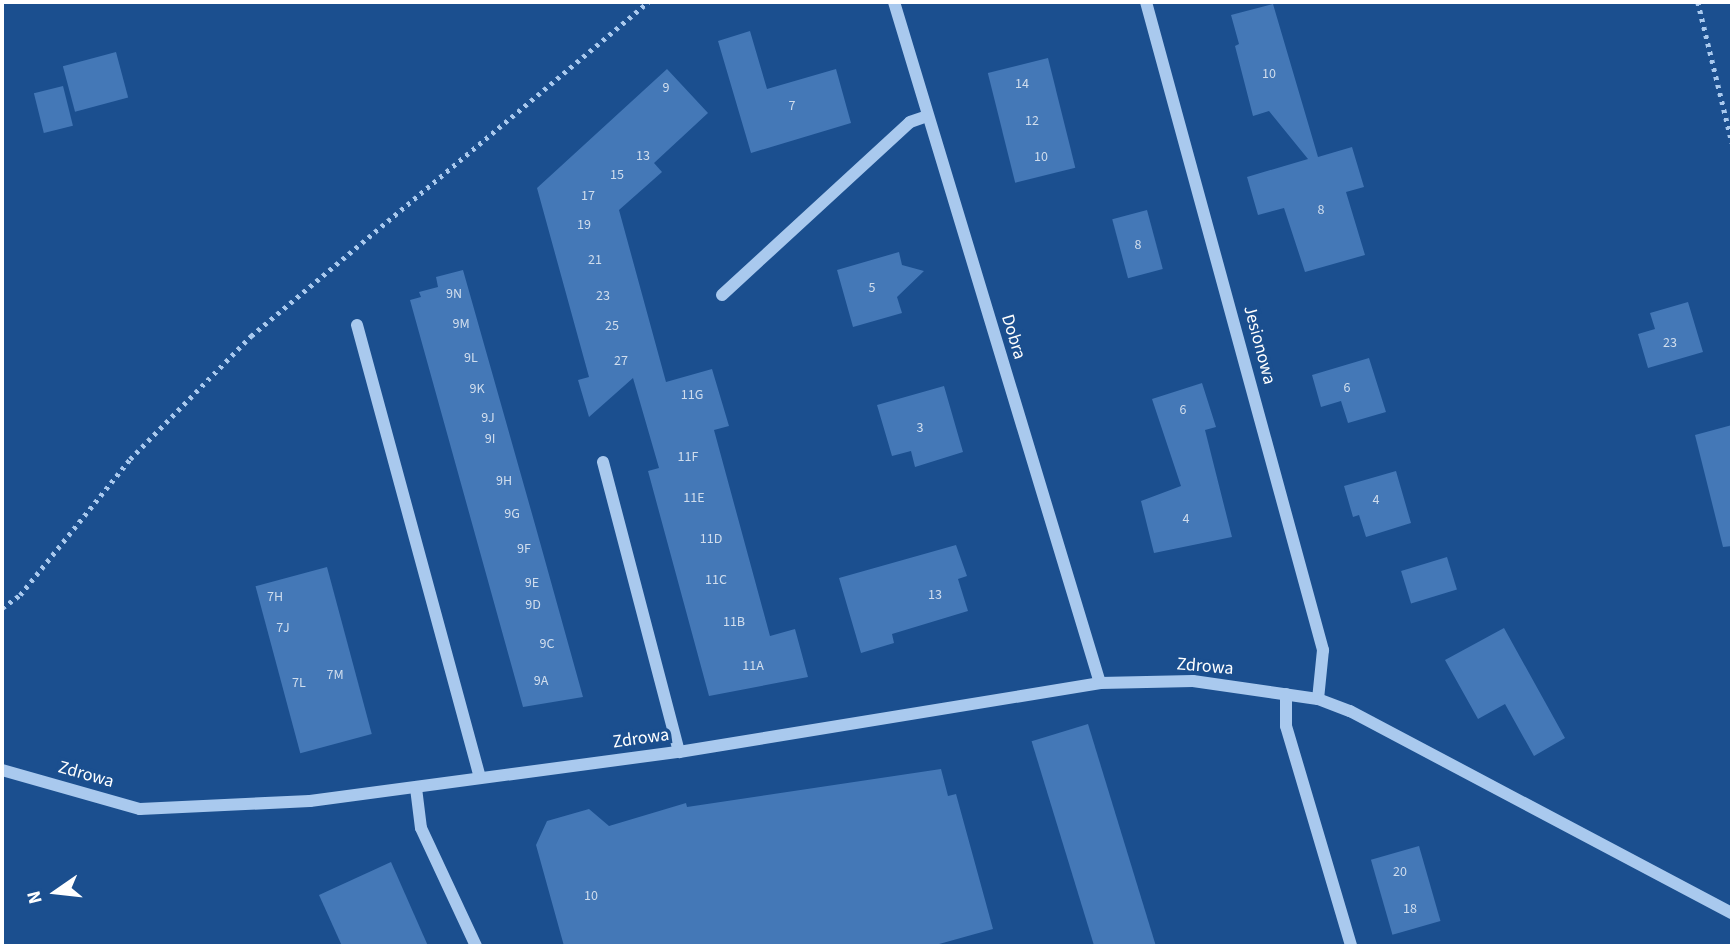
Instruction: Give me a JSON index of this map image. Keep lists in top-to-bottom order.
{
  "streets": {
    "street": ["Dobra", "Jesionowa", "Zdrowa"]
  },
  "crossings": [
    ["Dobra", "Zdrowa"],
    ["Jesionowa", "Zdrowa"]
  ],
  "house_numbers": [
    "10",
    "14",
    "9",
    "7",
    "12",
    "13",
    "10",
    "15",
    "17",
    "8",
    "19",
    "8",
    "21",
    "5",
    "9N",
    "23",
    "9M",
    "25",
    "23",
    "9L",
    "27",
    "6",
    "9K",
    "11G",
    "6",
    "9J",
    "3",
    "9I",
    "11F",
    "9H",
    "11E",
    "4",
    "9G",
    "4",
    "11D",
    "9F",
    "11C",
    "9E",
    "13",
    "7H",
    "9D",
    "11B",
    "7J",
    "9C",
    "11A",
    "7M",
    "9A",
    "7L",
    "20",
    "10",
    "18"
  ],
  "north": "left"
}
